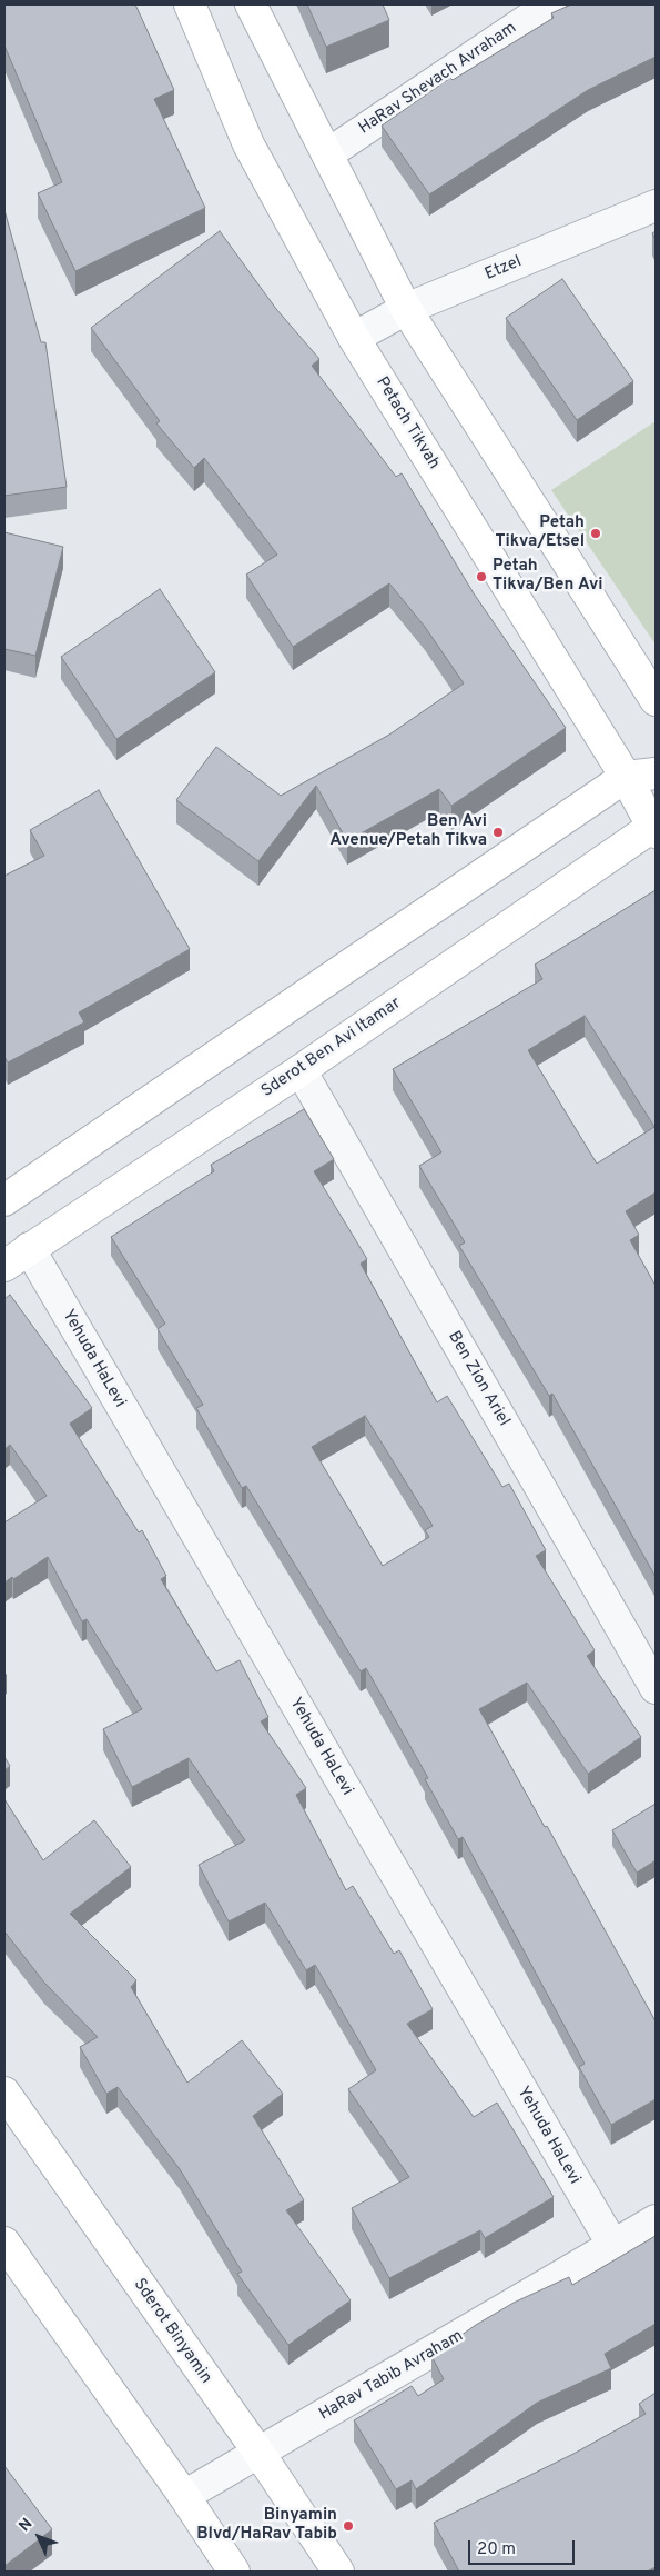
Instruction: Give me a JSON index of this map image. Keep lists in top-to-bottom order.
{
  "streets": {
    "main road": ["Petach Tikvah", "Sderot Ben Avi Itamar", "Sderot Binyamin"],
    "street": [
      "HaRav Shevach Avraham",
      "Etzel",
      "Yehuda HaLevi",
      "Ben Zion Ariel",
      "HaRav Tabib Avraham"
    ]
  },
  "crossings": [
    ["Etzel", "Petach Tikvah"],
    ["Petach Tikvah", "Sderot Ben Avi Itamar"],
    ["Sderot Ben Avi Itamar", "Yehuda HaLevi"],
    ["Sderot Ben Avi Itamar", "Ben Zion Ariel"],
    ["Yehuda HaLevi", "HaRav Tabib Avraham"],
    ["Sderot Binyamin", "HaRav Tabib Avraham"]
  ],
  "places": [
    "Petah Tikva/Etsel",
    "Petah Tikva/Ben Avi",
    "Ben Avi Avenue/Petah Tikva",
    "Binyamin Blvd/HaRav Tabib"
  ],
  "scale_bar": "20 m",
  "north": "top left"
}
